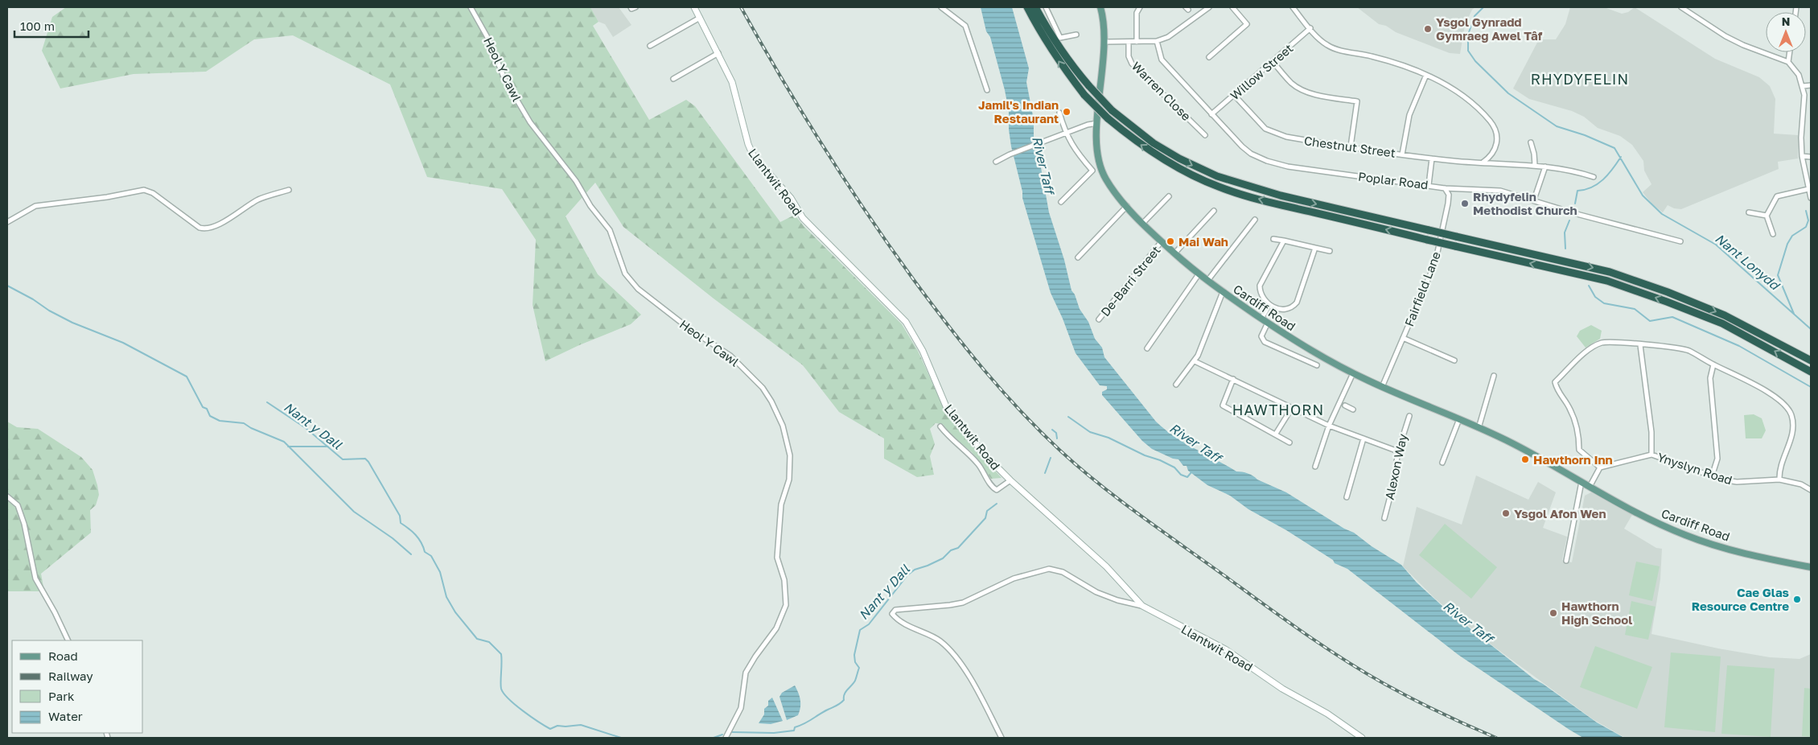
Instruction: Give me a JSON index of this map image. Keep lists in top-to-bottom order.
{
  "streets": {
    "main road": ["Llantwit Road", "Cardiff Road"],
    "street": [
      "Heol Y Cawl",
      "Willow Street",
      "Warren Close",
      "Chestnut Street",
      "Poplar Road",
      "De-Barri Street",
      "Fairfield Lane",
      "Alexon Way",
      "Ynyslyn Road"
    ]
  },
  "crossings": [
    ["Willow Street", "Chestnut Street"],
    ["Willow Street", "Poplar Road"],
    ["Poplar Road", "Fairfield Lane"],
    ["De-Barri Street", "Cardiff Road"],
    ["Fairfield Lane", "Cardiff Road"]
  ],
  "districts": ["RHYDYFELIN", "HAWTHORN"],
  "water": ["River Taff", "Nant Lonydd", "Nant y Dall"],
  "places": [
    "Ysgol Gynradd Gymraeg Awel Tâf",
    "Jamil's Indian Restaurant",
    "Rhydyfelin Methodist Church",
    "Mai Wah",
    "Hawthorn Inn",
    "Ysgol Afon Wen",
    "Cae Glas Resource Centre",
    "Hawthorn High School"
  ],
  "legend": [
    "Road",
    "Railway",
    "Park",
    "Water"
  ],
  "scale_bar": "100 m",
  "north": "top"
}
